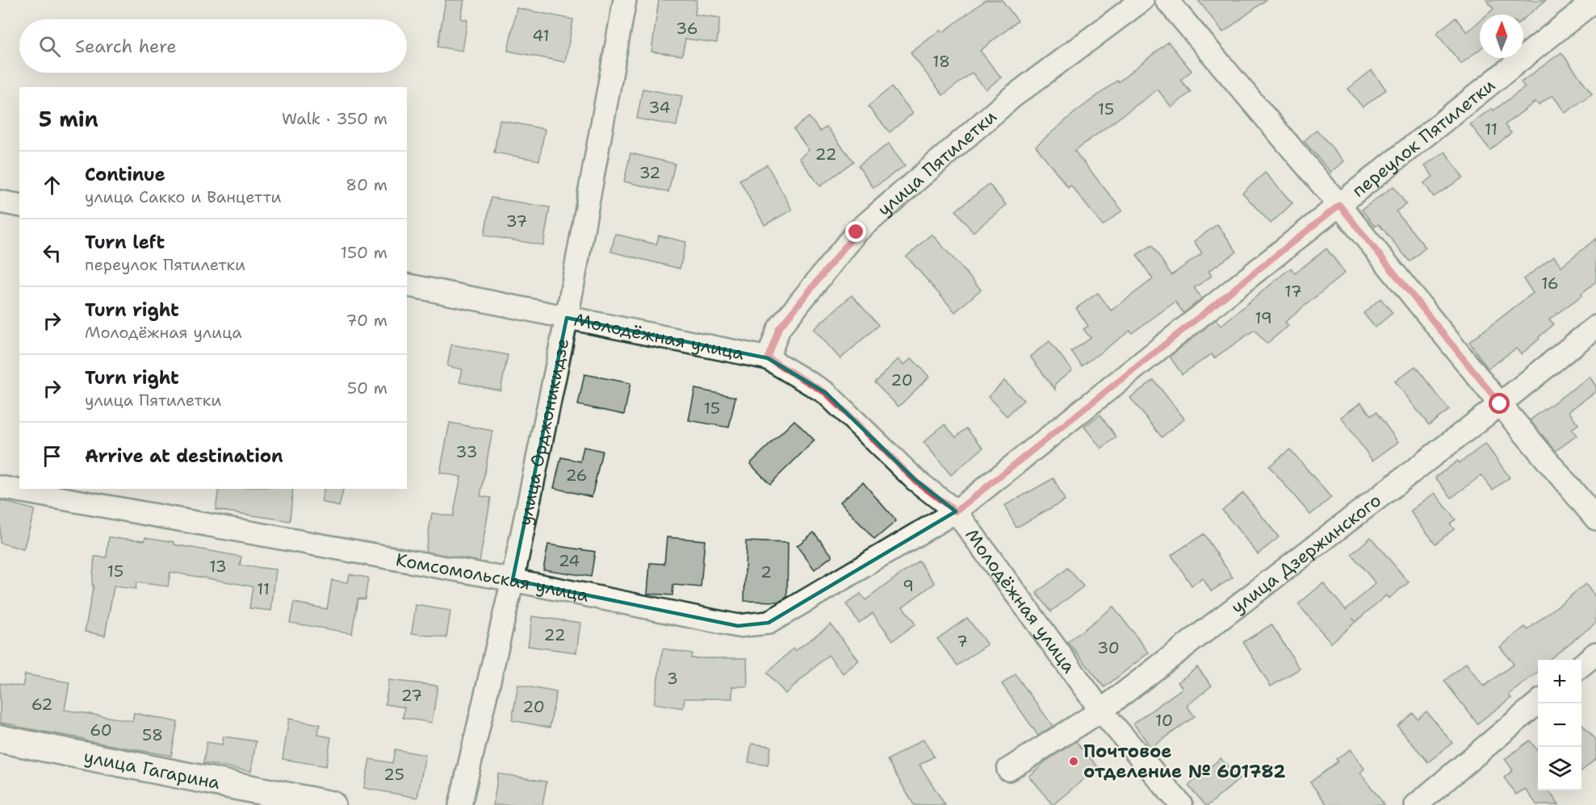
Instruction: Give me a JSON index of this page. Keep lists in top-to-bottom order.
{
  "streets": {
    "main road": ["улица Гагарина"],
    "street": [
      "переулок Пятилетки",
      "улица Пятилетки",
      "Молодёжная улица",
      "улица Орджоникидзе",
      "улица Дзержинского",
      "Комсомольская улица"
    ]
  },
  "crossings": [
    ["переулок Пятилетки", "Молодёжная улица"],
    ["переулок Пятилетки", "Комсомольская улица"],
    ["улица Пятилетки", "Молодёжная улица"],
    ["Молодёжная улица", "улица Орджоникидзе"],
    ["Молодёжная улица", "улица Дзержинского"],
    ["Молодёжная улица", "Комсомольская улица"],
    ["улица Орджоникидзе", "Комсомольская улица"]
  ],
  "places": ["Почтовое отделение № 601782"],
  "house_numbers": [
    "36",
    "41",
    "18",
    "34",
    "15",
    "11",
    "22",
    "32",
    "37",
    "16",
    "17",
    "19",
    "20",
    "15",
    "33",
    "26",
    "24",
    "13",
    "15",
    "2",
    "9",
    "11",
    "22",
    "7",
    "30",
    "3",
    "27",
    "62",
    "20",
    "10",
    "60",
    "58",
    "25"
  ],
  "north": "top",
  "page": {
    "search": "Search here",
    "heading": ["5 min", "Walk · 350 m"],
    "list": [
      ["Continue", "улица Сакко и Ванцетти", "80 m"],
      ["Turn left", "переулок Пятилетки", "150 m"],
      ["Turn right", "Молодёжная улица", "70 m"],
      ["Turn right", "улица Пятилетки", "50 m"],
      "Arrive at destination"
    ],
    "map_buttons": ["+", "−"]
  }
}
